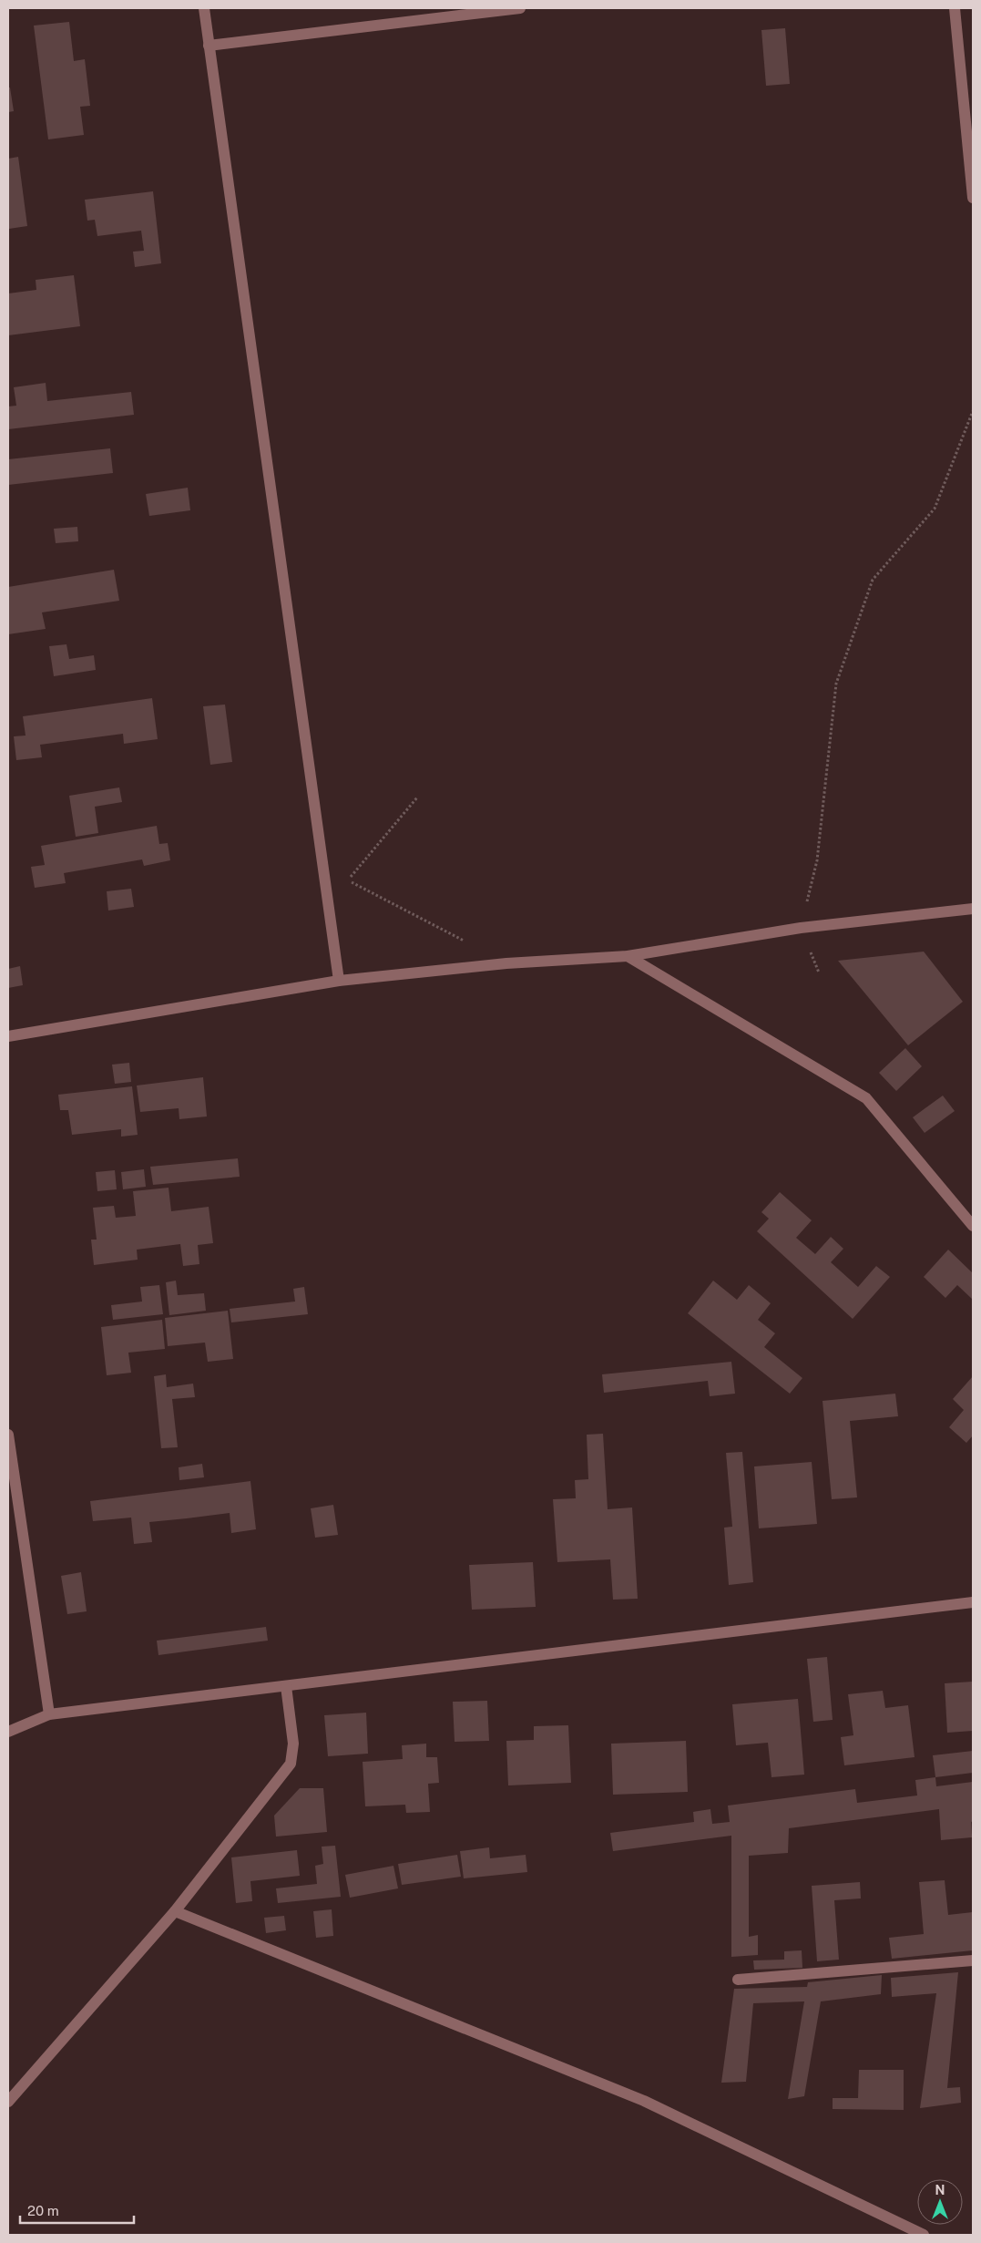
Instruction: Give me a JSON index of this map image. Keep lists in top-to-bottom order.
{
  "scale_bar": "20 m",
  "north": "top"
}
